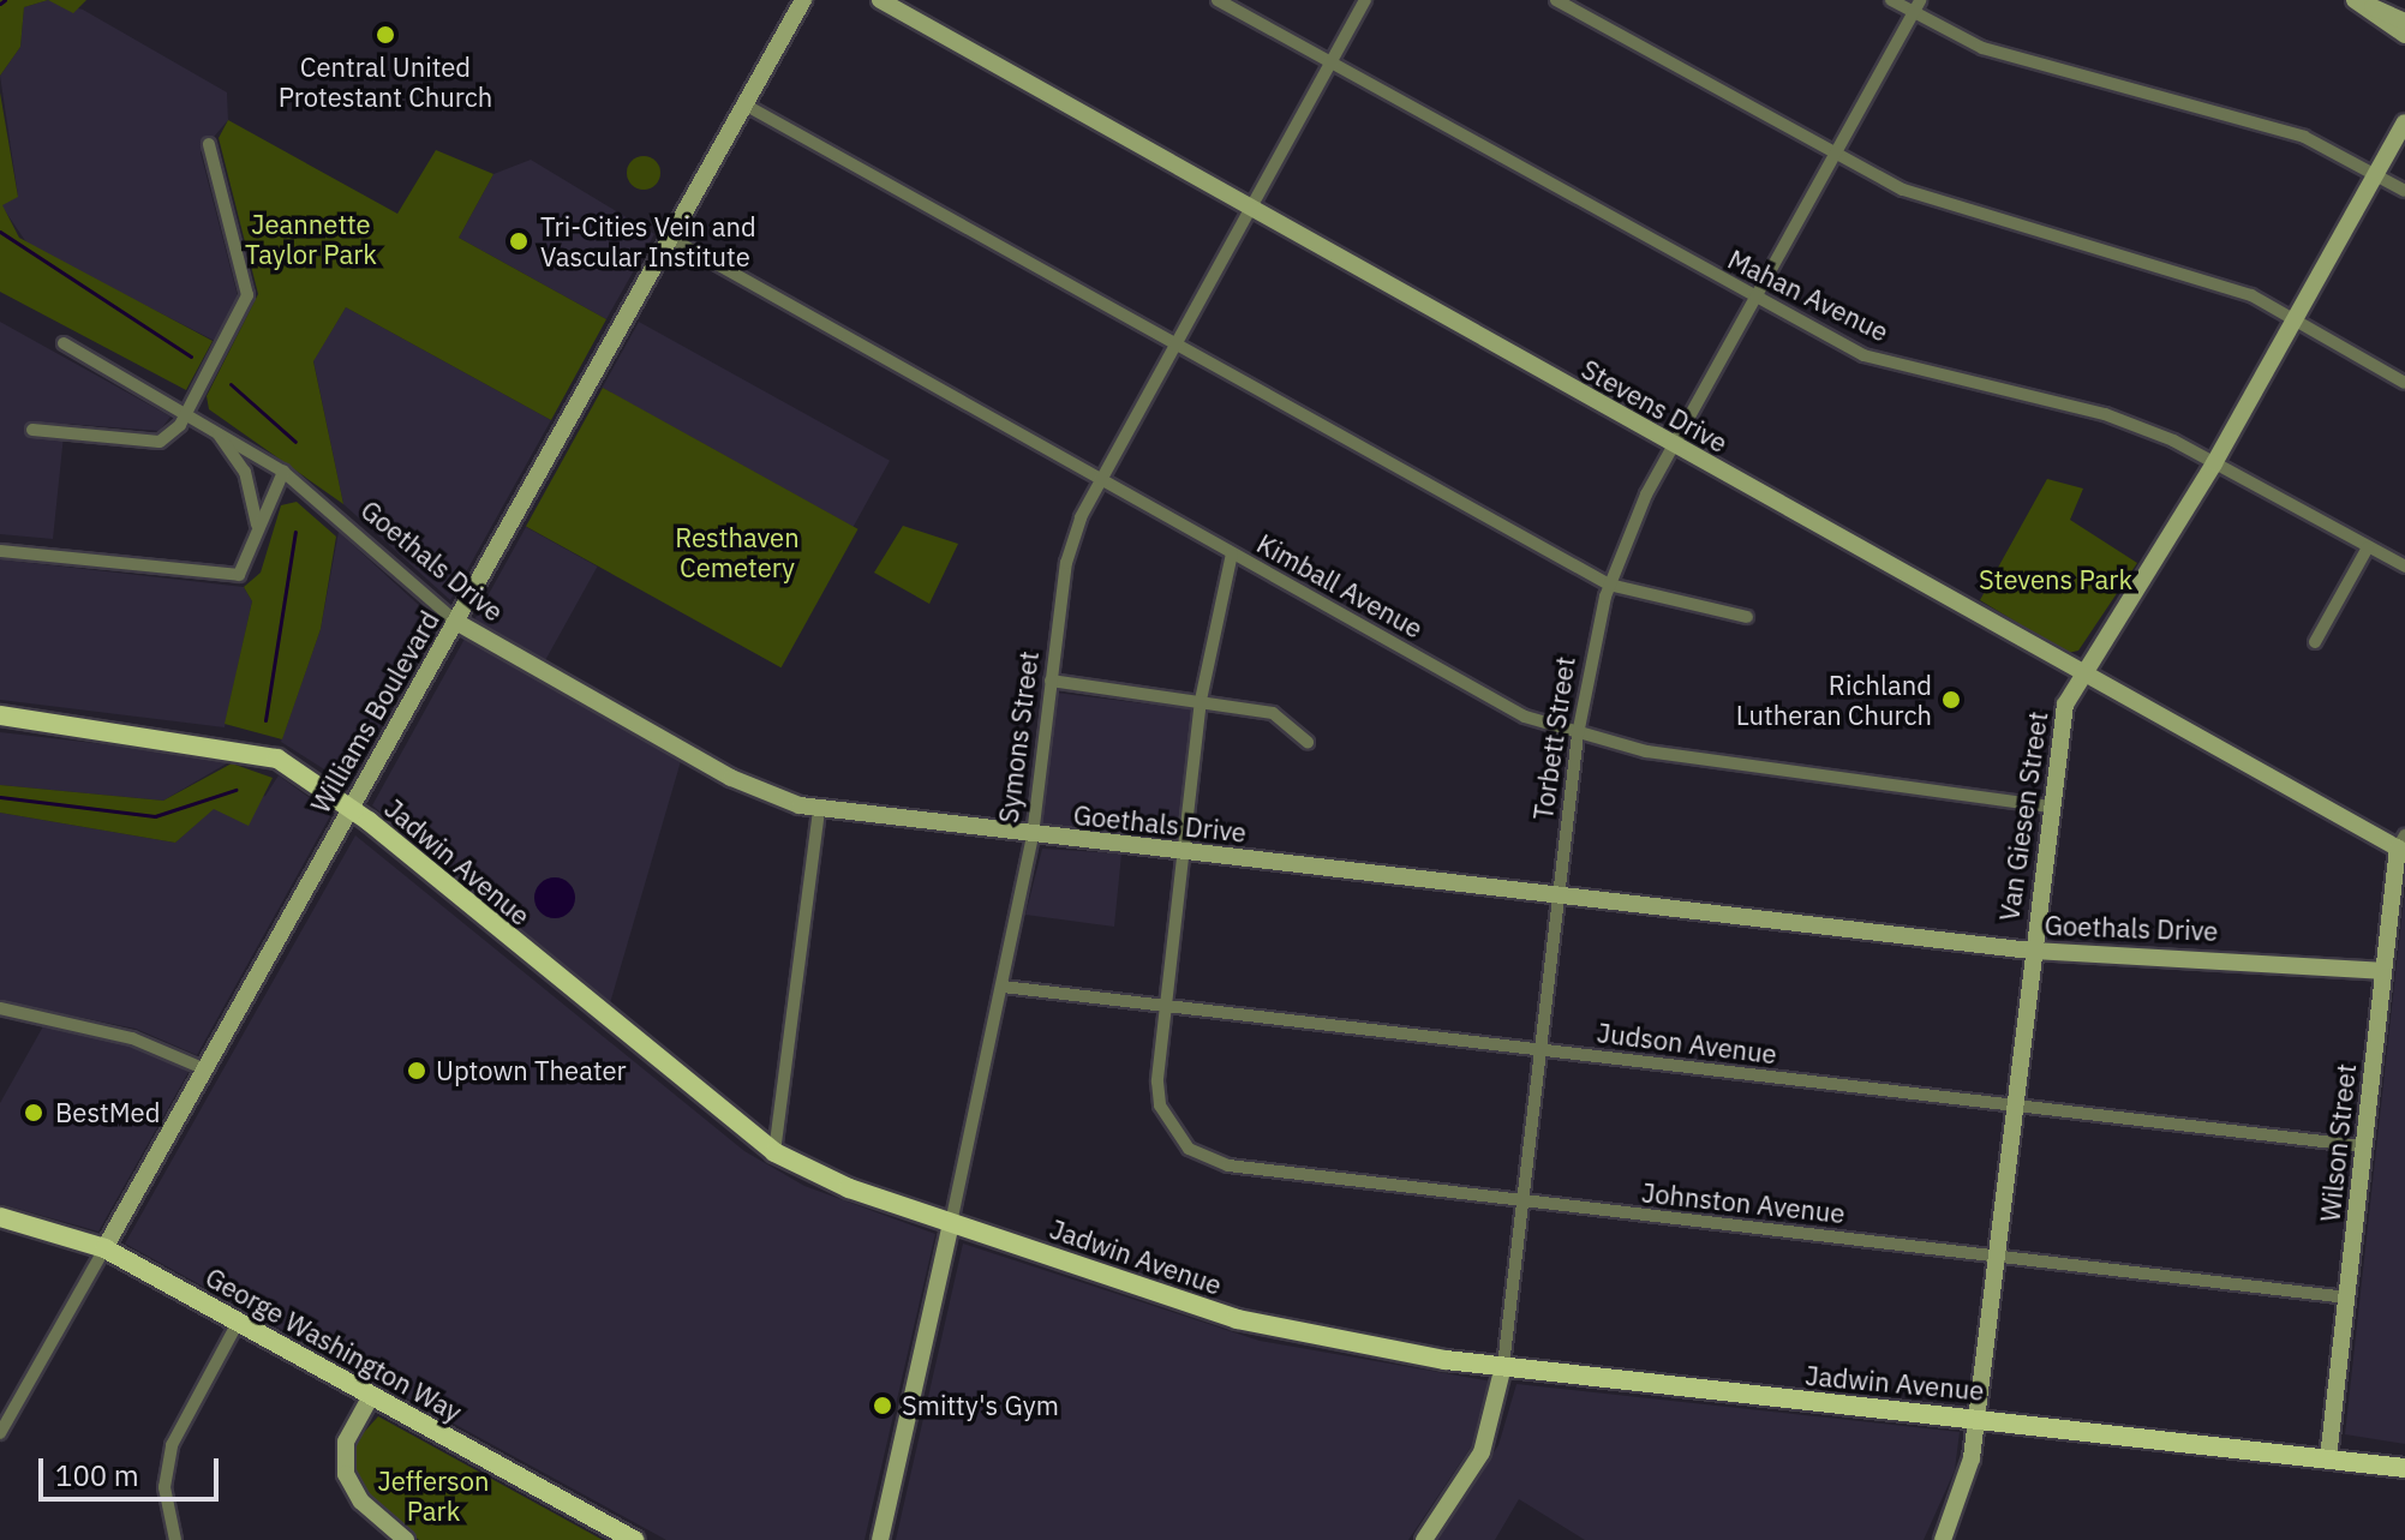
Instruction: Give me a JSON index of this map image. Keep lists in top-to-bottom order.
{
  "streets": {
    "main road": ["Jadwin Avenue", "George Washington Way"],
    "street": [
      "Mahan Avenue",
      "Stevens Drive",
      "Goethals Drive",
      "Kimball Avenue",
      "Williams Boulevard",
      "Symons Street",
      "Torbett Street",
      "Van Giesen Street",
      "Judson Avenue",
      "Wilson Street",
      "Johnston Avenue"
    ]
  },
  "crossings": [
    ["Mahan Avenue", "Symons Street"],
    ["Mahan Avenue", "Torbett Street"],
    ["Mahan Avenue", "Van Giesen Street"],
    ["Stevens Drive", "Symons Street"],
    ["Stevens Drive", "Torbett Street"],
    ["Stevens Drive", "Van Giesen Street"],
    ["Stevens Drive", "Wilson Street"],
    ["Goethals Drive", "Williams Boulevard"],
    ["Goethals Drive", "Symons Street"],
    ["Goethals Drive", "Torbett Street"],
    ["Goethals Drive", "Van Giesen Street"],
    ["Goethals Drive", "Wilson Street"],
    ["Kimball Avenue", "Williams Boulevard"],
    ["Kimball Avenue", "Symons Street"],
    ["Kimball Avenue", "Torbett Street"],
    ["Kimball Avenue", "Van Giesen Street"],
    ["Williams Boulevard", "Jadwin Avenue"],
    ["Williams Boulevard", "George Washington Way"],
    ["Symons Street", "Jadwin Avenue"],
    ["Symons Street", "Judson Avenue"],
    ["Torbett Street", "Jadwin Avenue"],
    ["Torbett Street", "Judson Avenue"],
    ["Torbett Street", "Johnston Avenue"],
    ["Van Giesen Street", "Jadwin Avenue"],
    ["Van Giesen Street", "Judson Avenue"],
    ["Van Giesen Street", "Johnston Avenue"],
    ["Jadwin Avenue", "Wilson Street"],
    ["Judson Avenue", "Wilson Street"],
    ["Judson Avenue", "Johnston Avenue"],
    ["Wilson Street", "Johnston Avenue"]
  ],
  "parks": [
    "Jeannette Taylor Park",
    "Resthaven Cemetery",
    "Stevens Park",
    "Jefferson Park"
  ],
  "places": [
    "Central United Protestant Church",
    "Tri-Cities Vein and Vascular Institute",
    "Richland Lutheran Church",
    "Uptown Theater",
    "BestMed",
    "Smitty's Gym"
  ],
  "scale_bar": "100 m"
}
